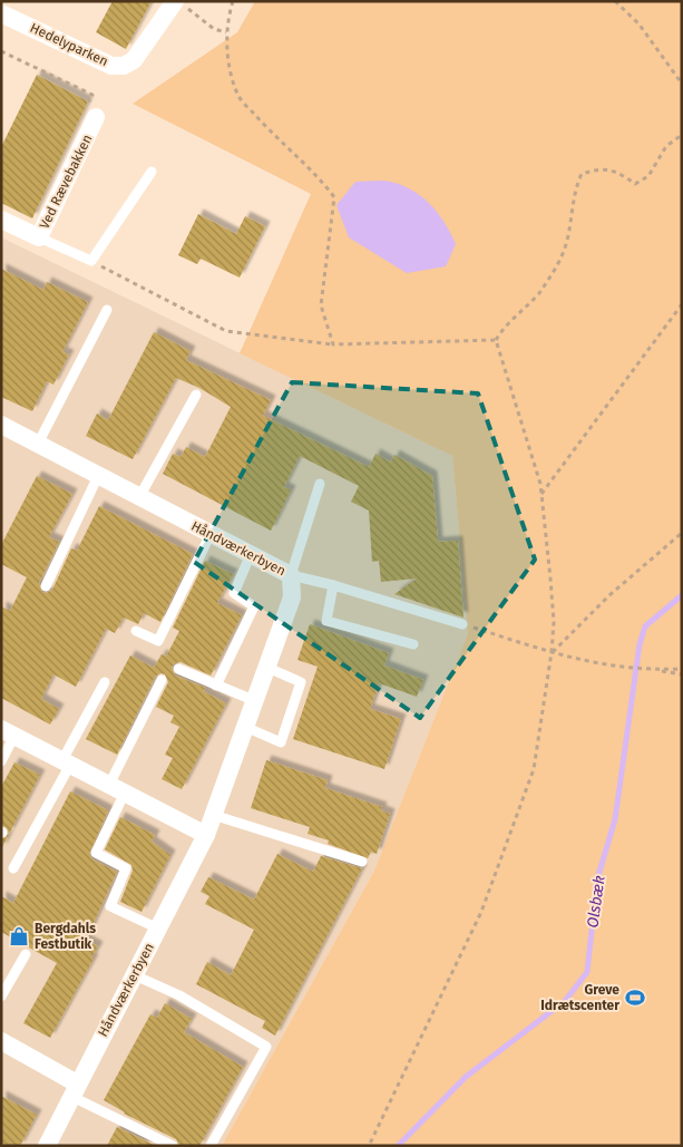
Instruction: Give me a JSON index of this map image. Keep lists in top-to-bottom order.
{
  "streets": {
    "street": ["Hedelyparken", "Ved Rævebakken", "Håndværkerbyen"]
  },
  "water": ["Olsbæk"],
  "places": {
    "shop": ["Bergdahls Festbutik"],
    "sports": ["Greve Idrætscenter"]
  }
}
